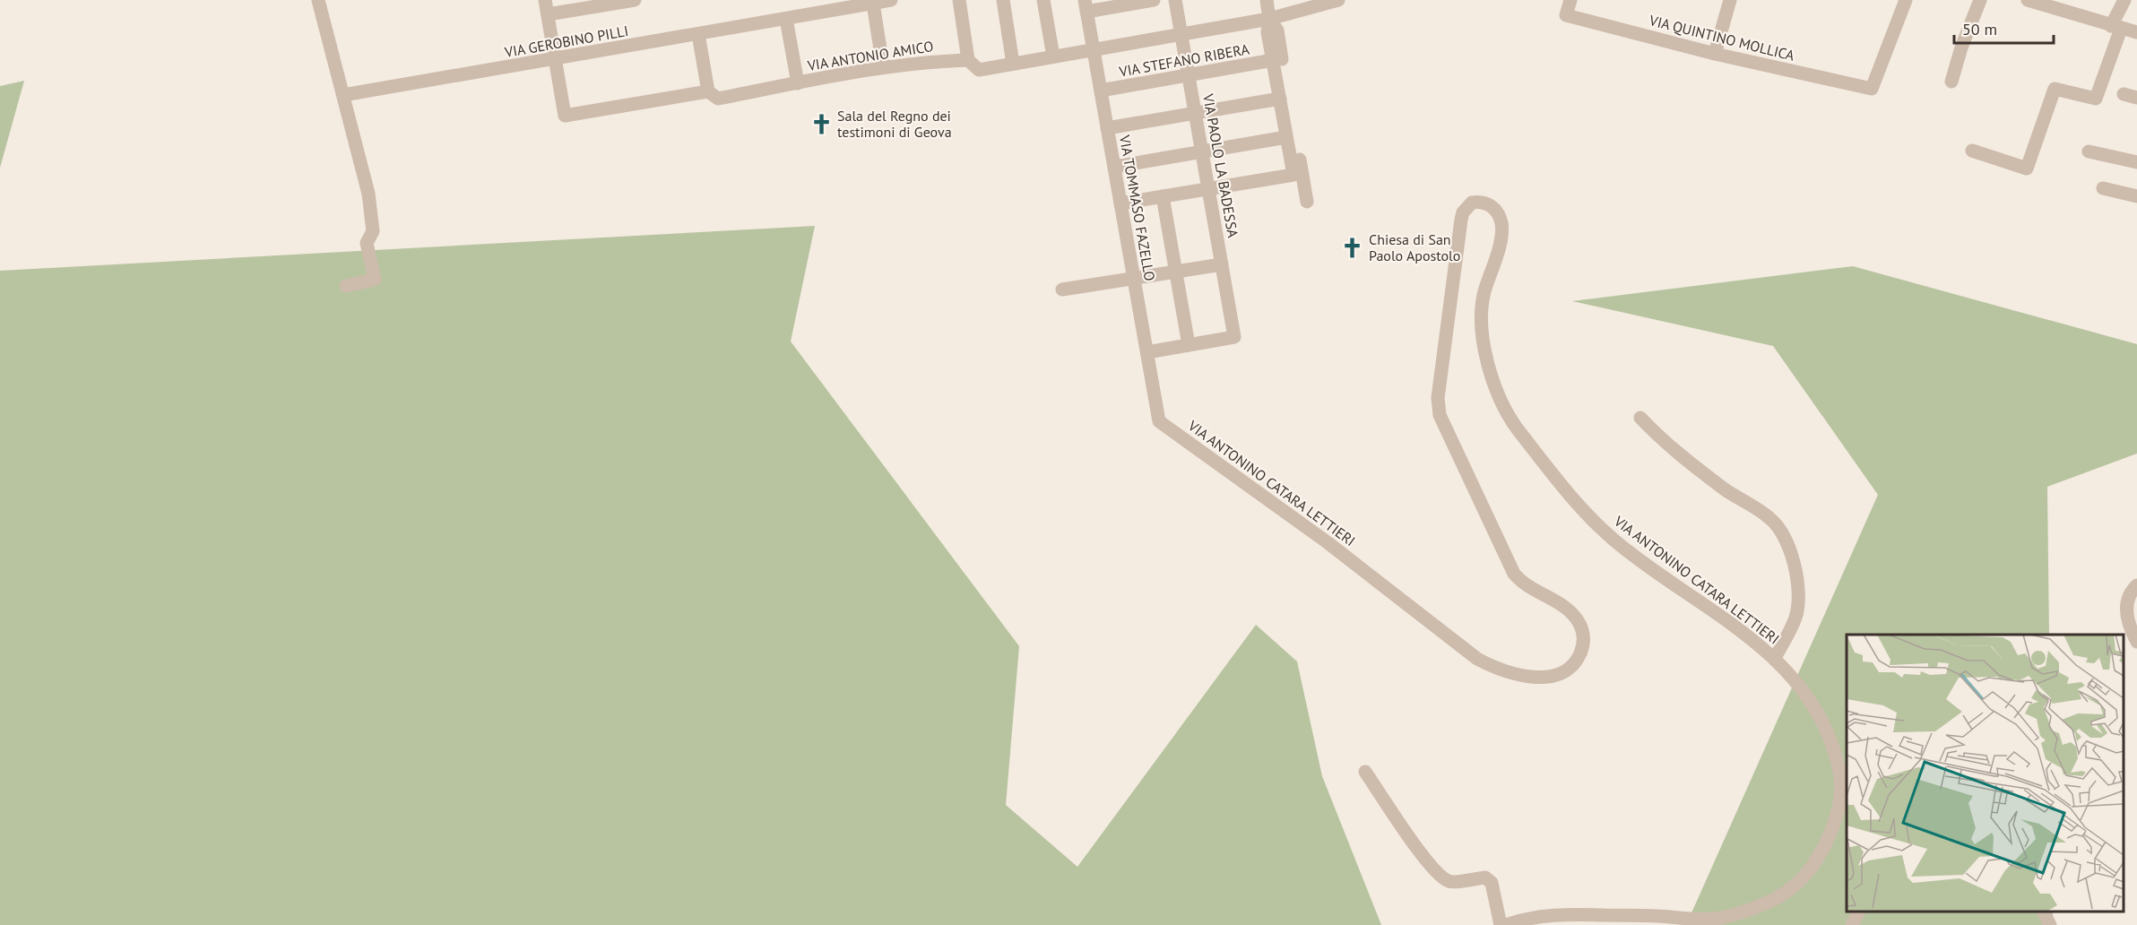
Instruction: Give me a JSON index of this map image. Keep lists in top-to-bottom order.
{
  "streets": {
    "street": [
      "VIA QUINTINO MOLLICA",
      "VIA GEROBINO PILLI",
      "VIA ANTONIO AMICO",
      "VIA STEFANO RIBERA",
      "VIA PAOLO LA BADESSA",
      "VIA TOMMASO FAZELLO",
      "VIA ANTONINO CATARA LETTIERI"
    ]
  },
  "crossings": [
    ["VIA GEROBINO PILLI", "VIA ANTONIO AMICO"],
    ["VIA ANTONIO AMICO", "VIA PAOLO LA BADESSA"],
    ["VIA ANTONIO AMICO", "VIA TOMMASO FAZELLO"],
    ["VIA STEFANO RIBERA", "VIA PAOLO LA BADESSA"],
    ["VIA STEFANO RIBERA", "VIA TOMMASO FAZELLO"],
    ["VIA TOMMASO FAZELLO", "VIA ANTONINO CATARA LETTIERI"]
  ],
  "places": {
    "church": ["Sala del Regno dei testimoni di Geova", "Chiesa di San Paolo Apostolo"]
  },
  "scale_bar": "50 m"
}
